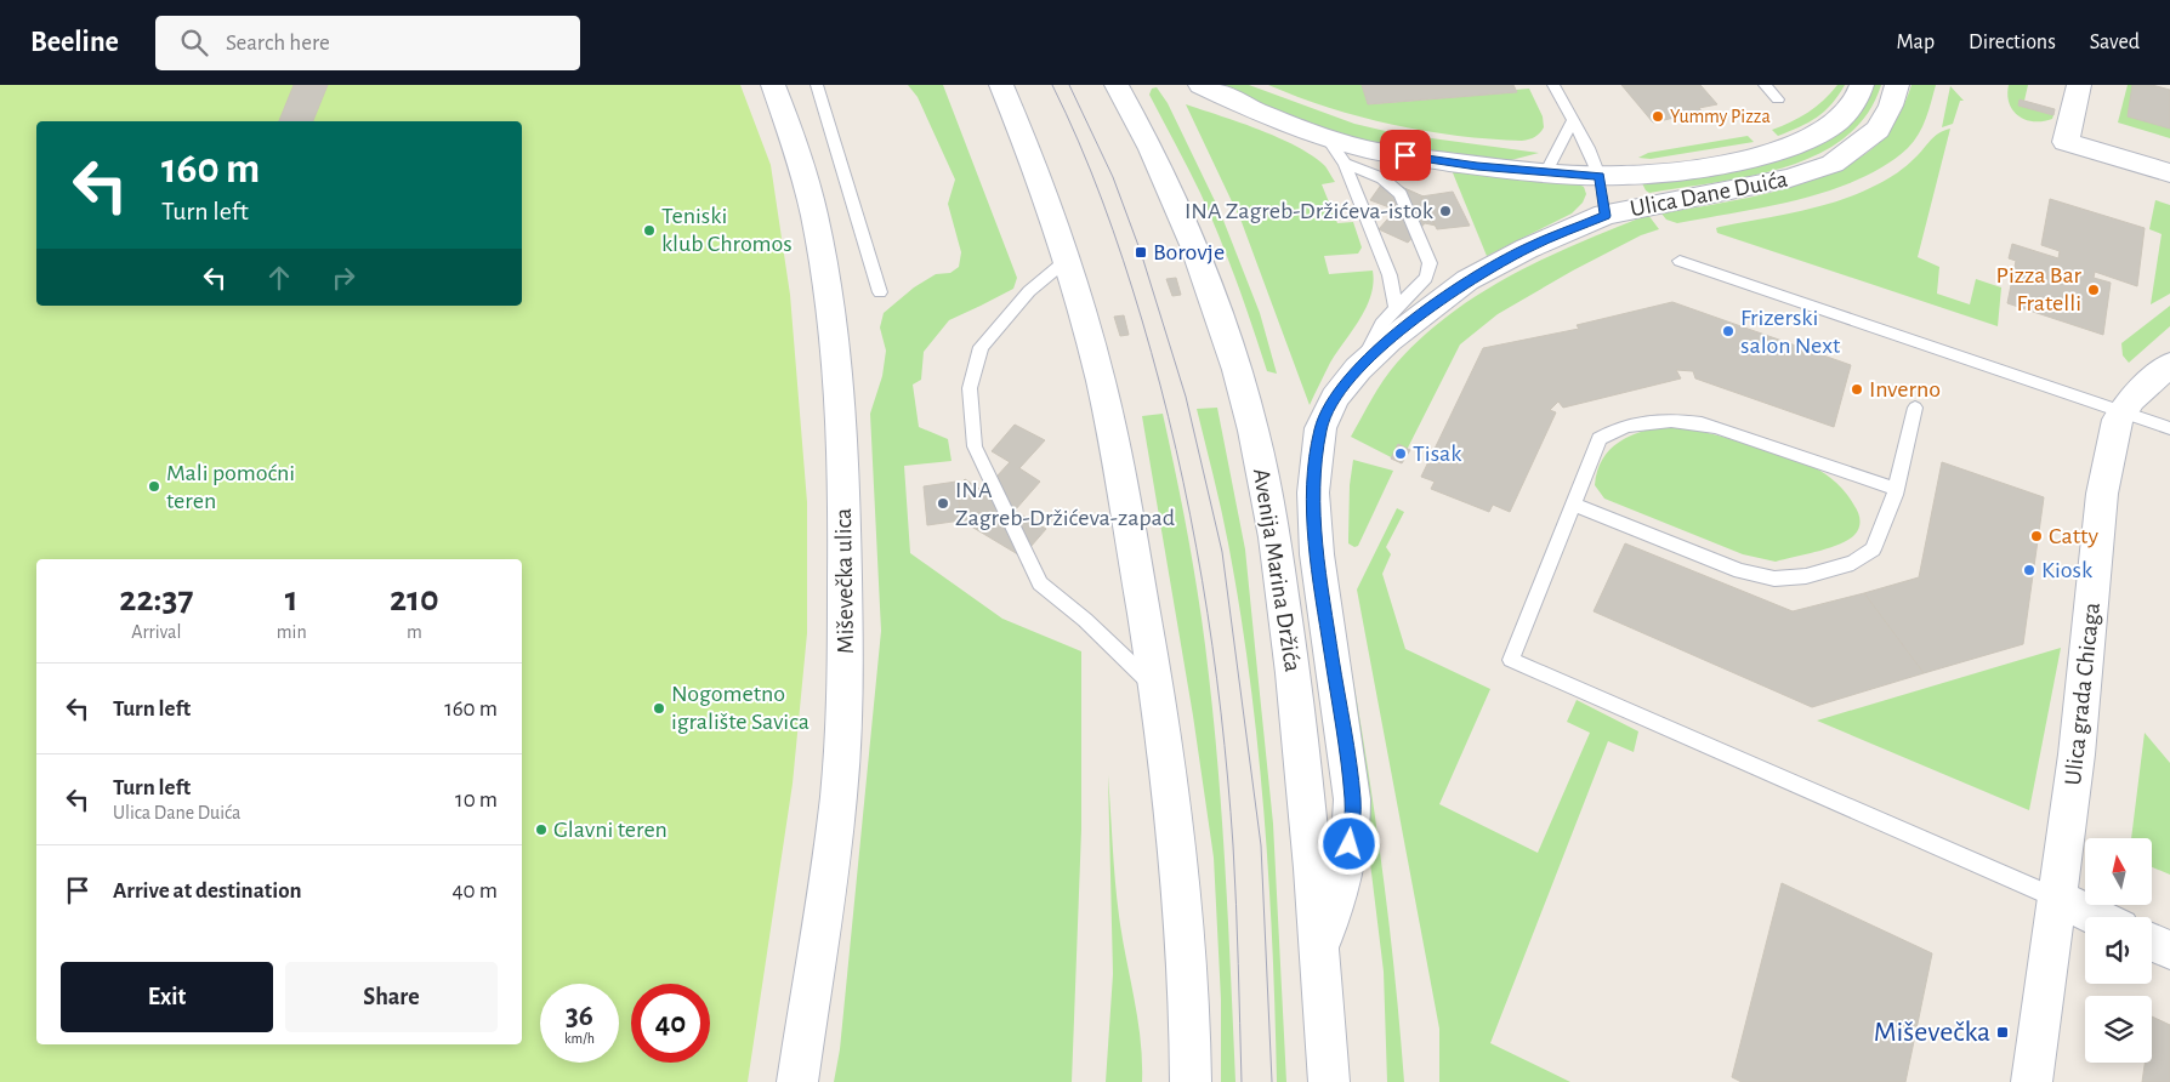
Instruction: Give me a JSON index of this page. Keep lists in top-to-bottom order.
{
  "streets": {
    "street": [
      "Ulica Dane Duića",
      "Avenija Marina Držića",
      "Miševečka ulica",
      "Ulica grada Chicaga"
    ]
  },
  "crossings": [
    ["Ulica Dane Duića", "Avenija Marina Držića"]
  ],
  "places": {
    "other": [
      "Yummy Pizza",
      "INA Zagreb-Držićeva-istok",
      "Teniski klub Chromos",
      "Pizza Bar Fratelli",
      "Frizerski salon Next",
      "Inverno",
      "Tisak",
      "Mali pomoćni teren",
      "INA Zagreb-Držićeva-zapad",
      "Catty",
      "Kiosk",
      "Nogometno igralište Savica",
      "Glavni teren"
    ],
    "transit": ["Borovje", "Miševečka"]
  },
  "north": "top",
  "page": {
    "header": "Beeline",
    "search": "Search here",
    "nav": ["Map", "Directions", "Saved"],
    "turn": ["160 m", "Turn left"],
    "eta": [
      "22:37",
      "Arrival",
      "1",
      "min",
      "210",
      "m"
    ],
    "list": [
      {
        "name": "Turn left",
        "value": "160 m"
      },
      {
        "name": "Turn left",
        "note": "Ulica Dane Duića",
        "value": "10 m"
      },
      {
        "name": "Arrive at destination",
        "value": "40 m"
      }
    ],
    "buttons": ["Exit", "Share"],
    "speed": "36 km/h",
    "limit": "40"
  }
}
